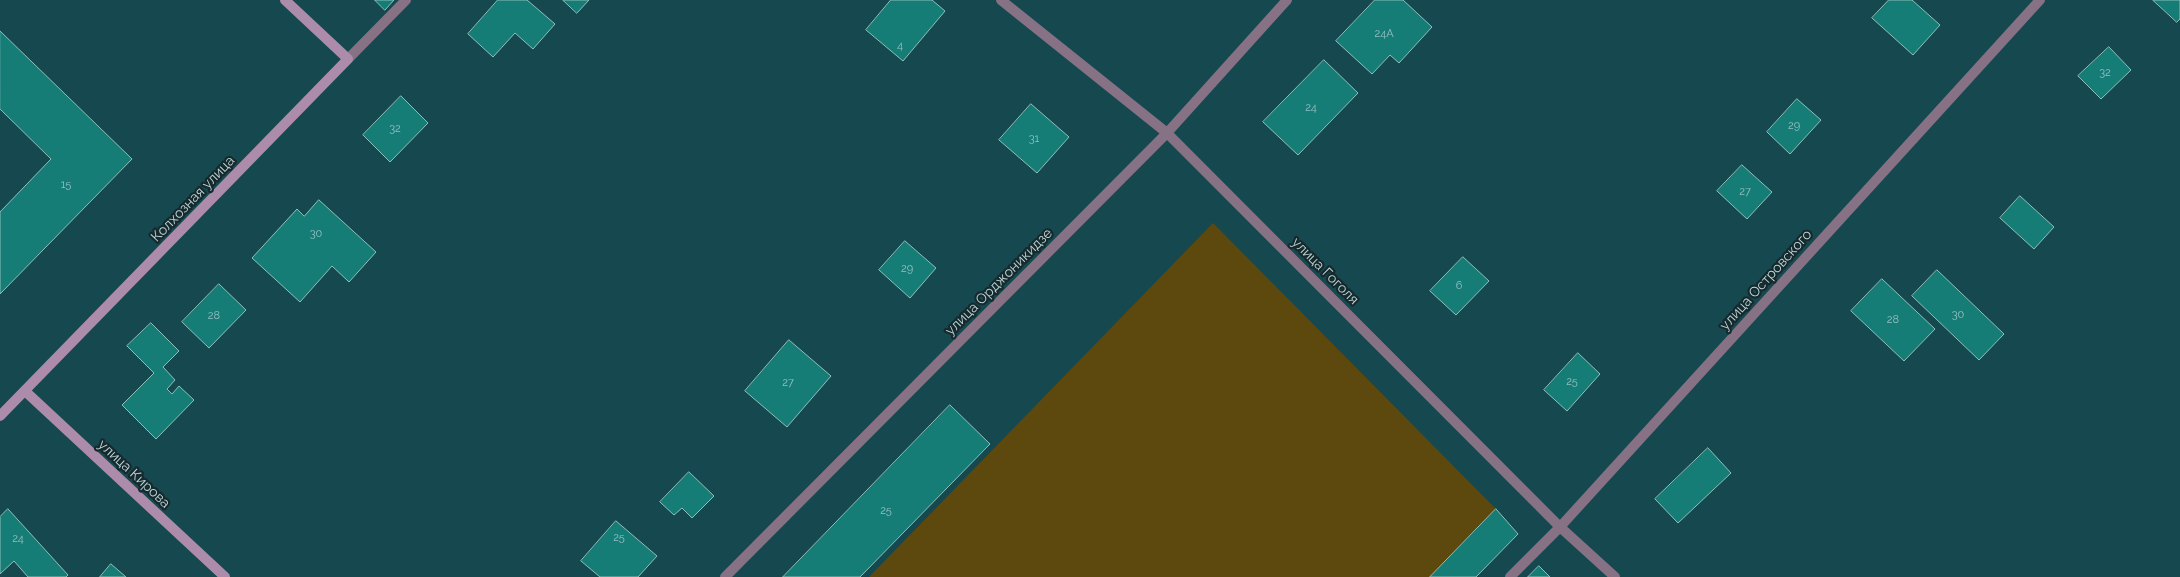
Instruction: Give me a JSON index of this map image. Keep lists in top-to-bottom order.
{
  "streets": {
    "street": [
      "Колхозная улица",
      "улица Гоголя",
      "улица Островского",
      "улица Орджоникидзе",
      "улица Кирова"
    ]
  },
  "crossings": [
    ["Колхозная улица", "улица Кирова"],
    ["улица Гоголя", "улица Островского"],
    ["улица Гоголя", "улица Орджоникидзе"]
  ],
  "house_numbers": [
    "24А",
    "4",
    "32",
    "24",
    "29",
    "32",
    "31",
    "15",
    "27",
    "30",
    "29",
    "6",
    "30",
    "28",
    "28",
    "25",
    "27",
    "25",
    "25",
    "24"
  ]
}
